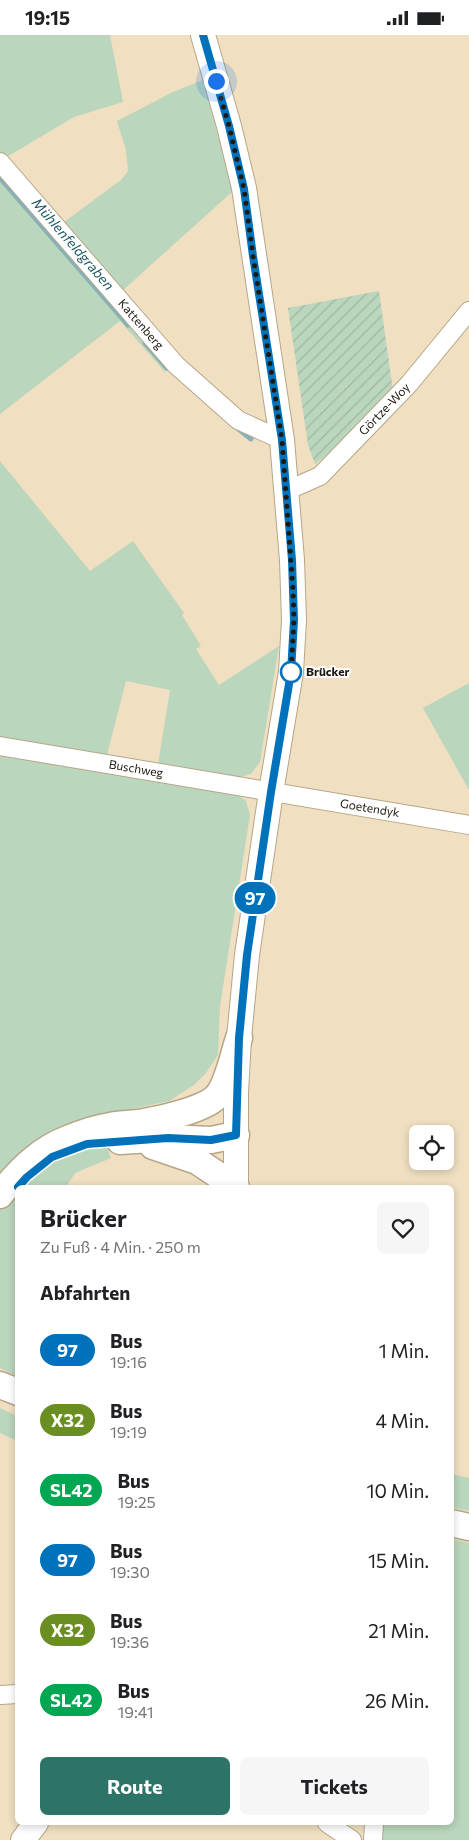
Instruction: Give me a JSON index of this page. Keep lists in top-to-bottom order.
{
  "streets": {
    "street": [
      "Kattenberg",
      "Görtze-Woy",
      "Buschweg",
      "Goetendyk"
    ]
  },
  "crossings": [
    ["Buschweg", "Goetendyk"]
  ],
  "water": ["Mühlenfeldgraben"],
  "places": ["Brücker"],
  "lines": ["bus line 97"],
  "page": {
    "status": "19:15",
    "on_map": "97",
    "heading": [
      ["Brücker", "Zu Fuß · 4 Min. · 250 m"],
      "Abfahrten"
    ],
    "list": [
      {
        "mark": "97",
        "name": "Bus",
        "note": "19:16",
        "value": "1 Min."
      },
      {
        "mark": "X32",
        "name": "Bus",
        "note": "19:19",
        "value": "4 Min."
      },
      {
        "mark": "SL42",
        "name": "Bus",
        "note": "19:25",
        "value": "10 Min."
      },
      {
        "mark": "97",
        "name": "Bus",
        "note": "19:30",
        "value": "15 Min."
      },
      {
        "mark": "X32",
        "name": "Bus",
        "note": "19:36",
        "value": "21 Min."
      },
      {
        "mark": "SL42",
        "name": "Bus",
        "note": "19:41",
        "value": "26 Min."
      }
    ],
    "buttons": ["Route", "Tickets"]
  }
}
